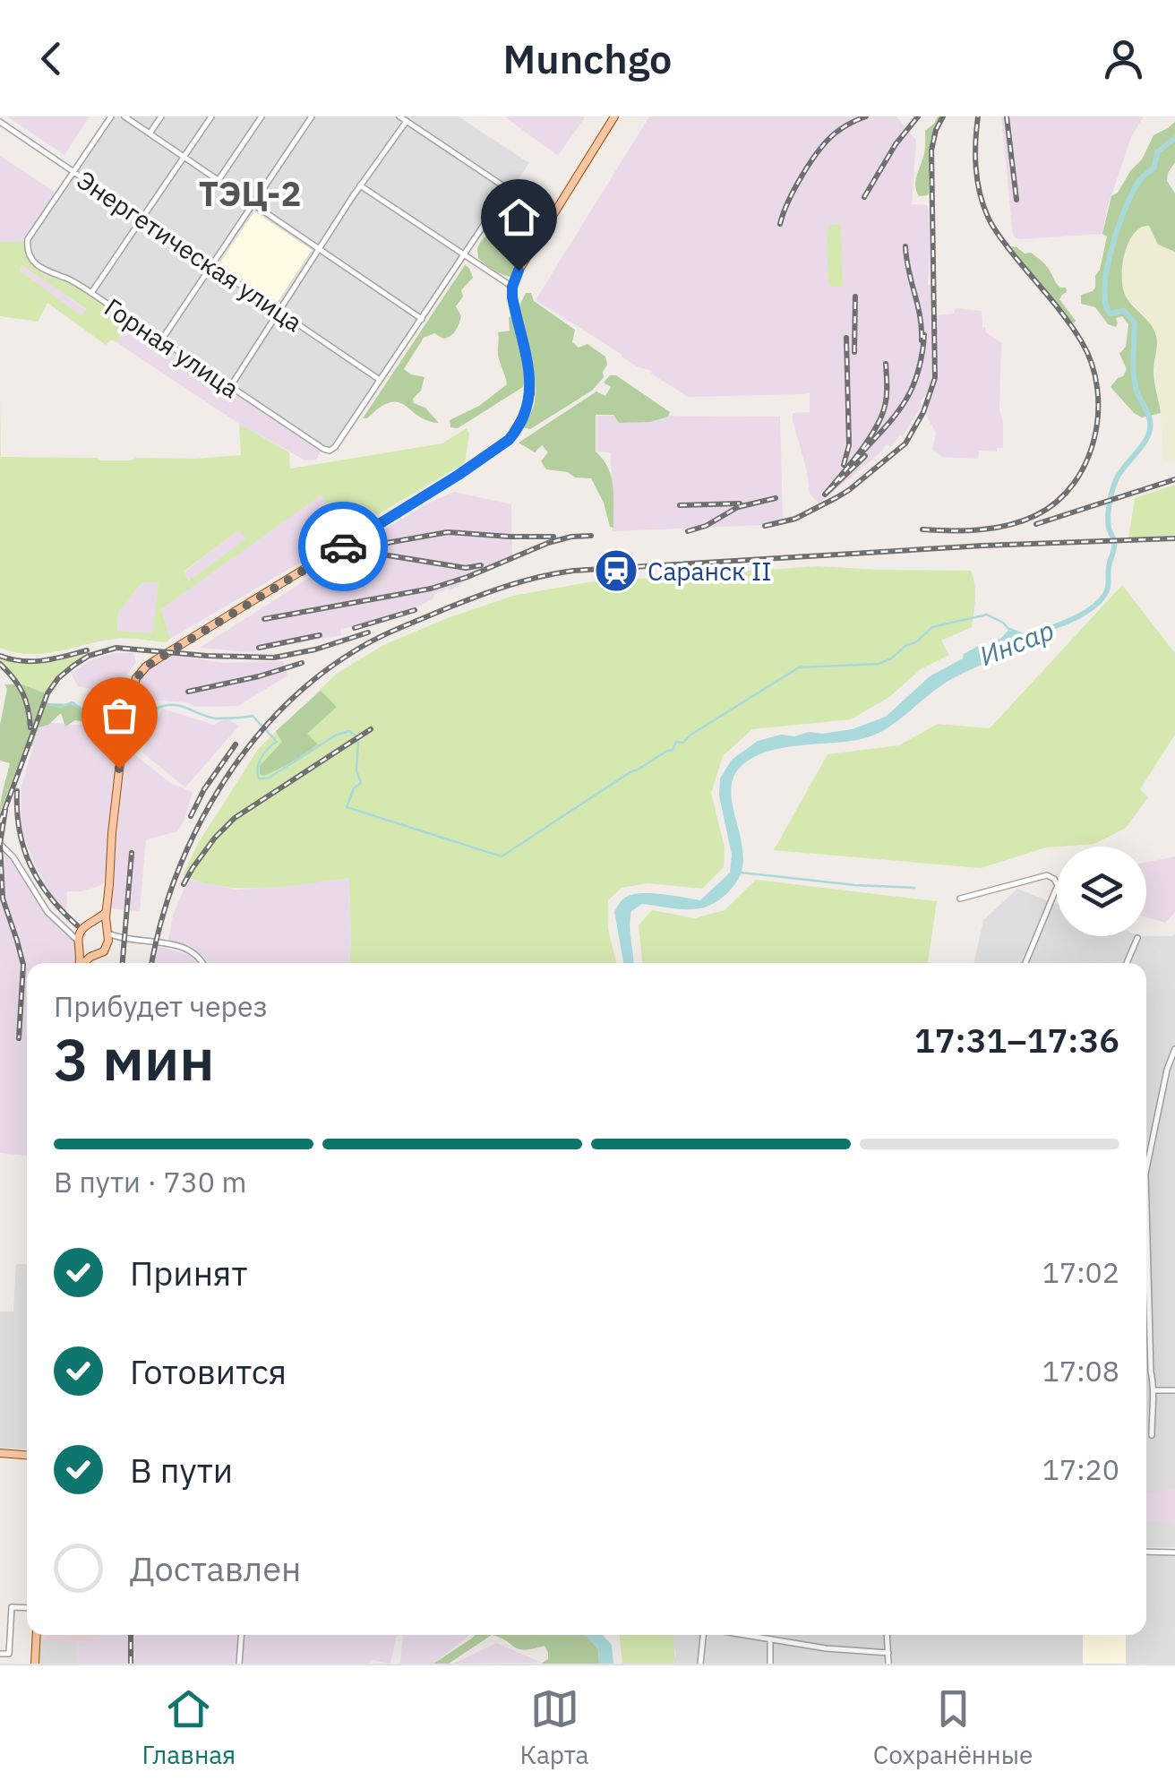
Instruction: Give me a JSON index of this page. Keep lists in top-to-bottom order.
{
  "streets": {
    "street": ["Энергетическая улица", "Горная улица"]
  },
  "crossings": [
    ["Энергетическая улица", "Горная улица"]
  ],
  "districts": ["ТЭЦ-2"],
  "water": ["Инсар"],
  "places": {
    "station": ["Саранск II"]
  },
  "page": {
    "header": "Munchgo",
    "heading": ["3 мин", "Прибудет через", "17:31–17:36"],
    "bar": "В пути · 730 m",
    "list": [
      ["Принят", "17:02"],
      ["Готовится", "17:08"],
      ["В пути", "17:20"],
      "Доставлен"
    ],
    "tabs": ["Главная", "Карта", "Сохранённые"]
  }
}
